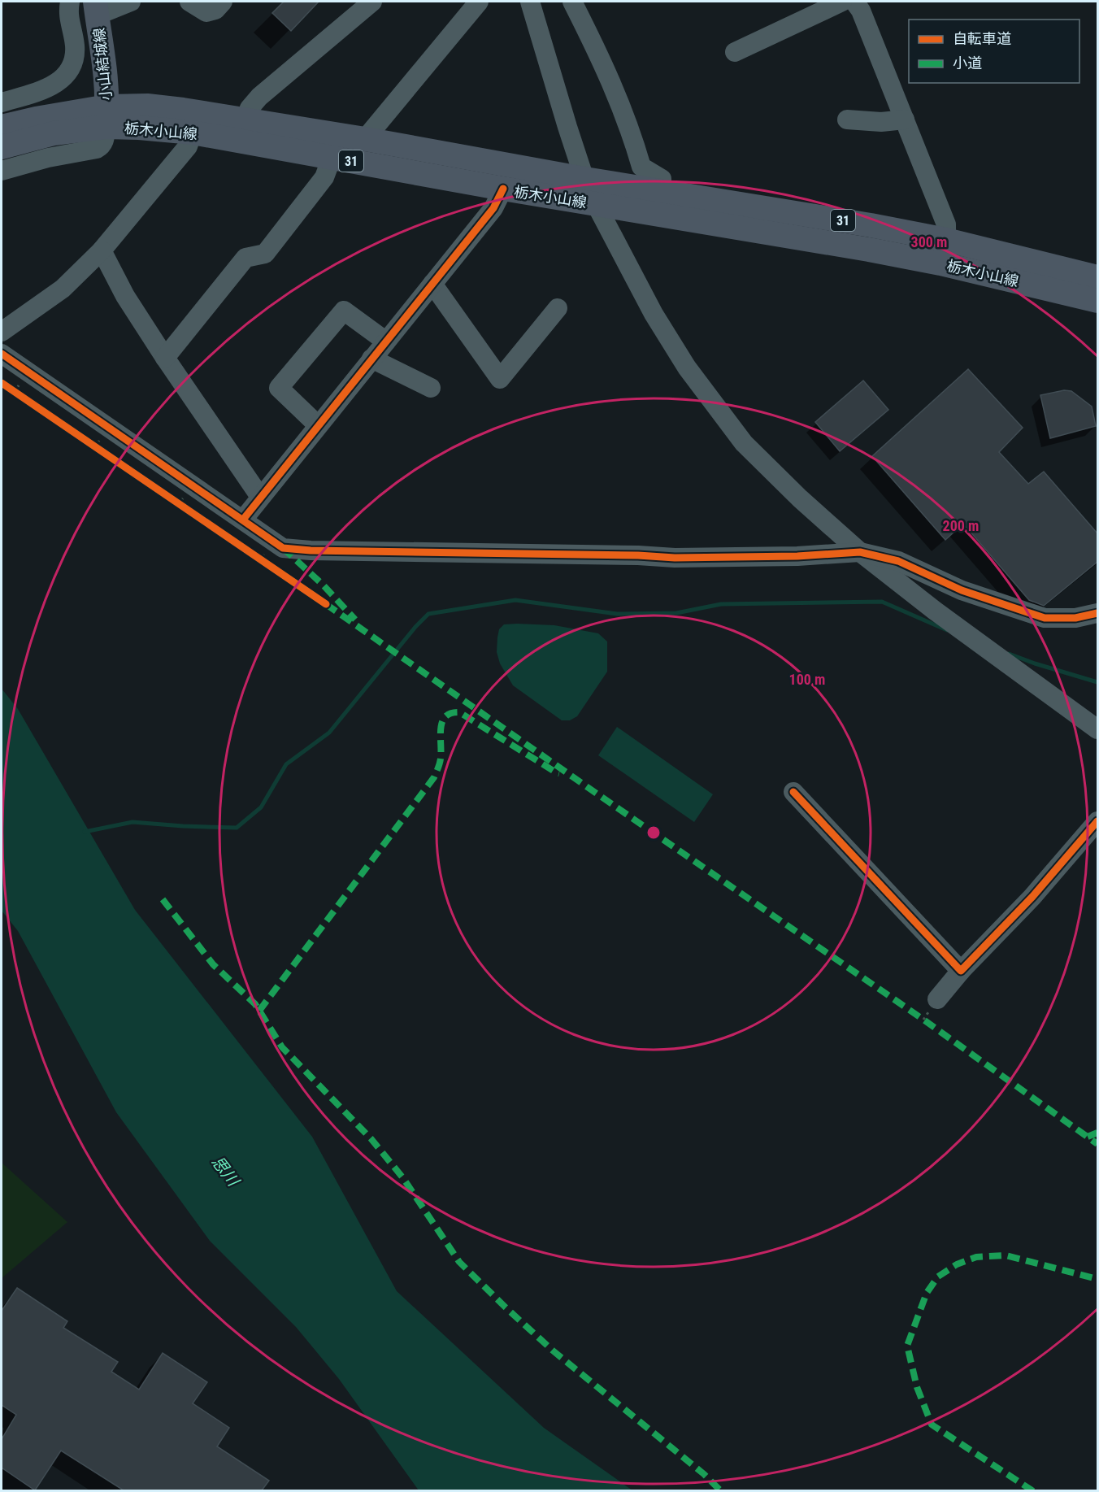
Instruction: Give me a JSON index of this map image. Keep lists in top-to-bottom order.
{
  "streets": {
    "main road": ["小山結城線", "栃木小山線", "31"]
  },
  "crossings": [
    ["小山結城線", "栃木小山線"]
  ],
  "water": ["思川"],
  "legend": ["自転車道", "小道"],
  "rings": ["300 m", "200 m", "100 m"]
}
